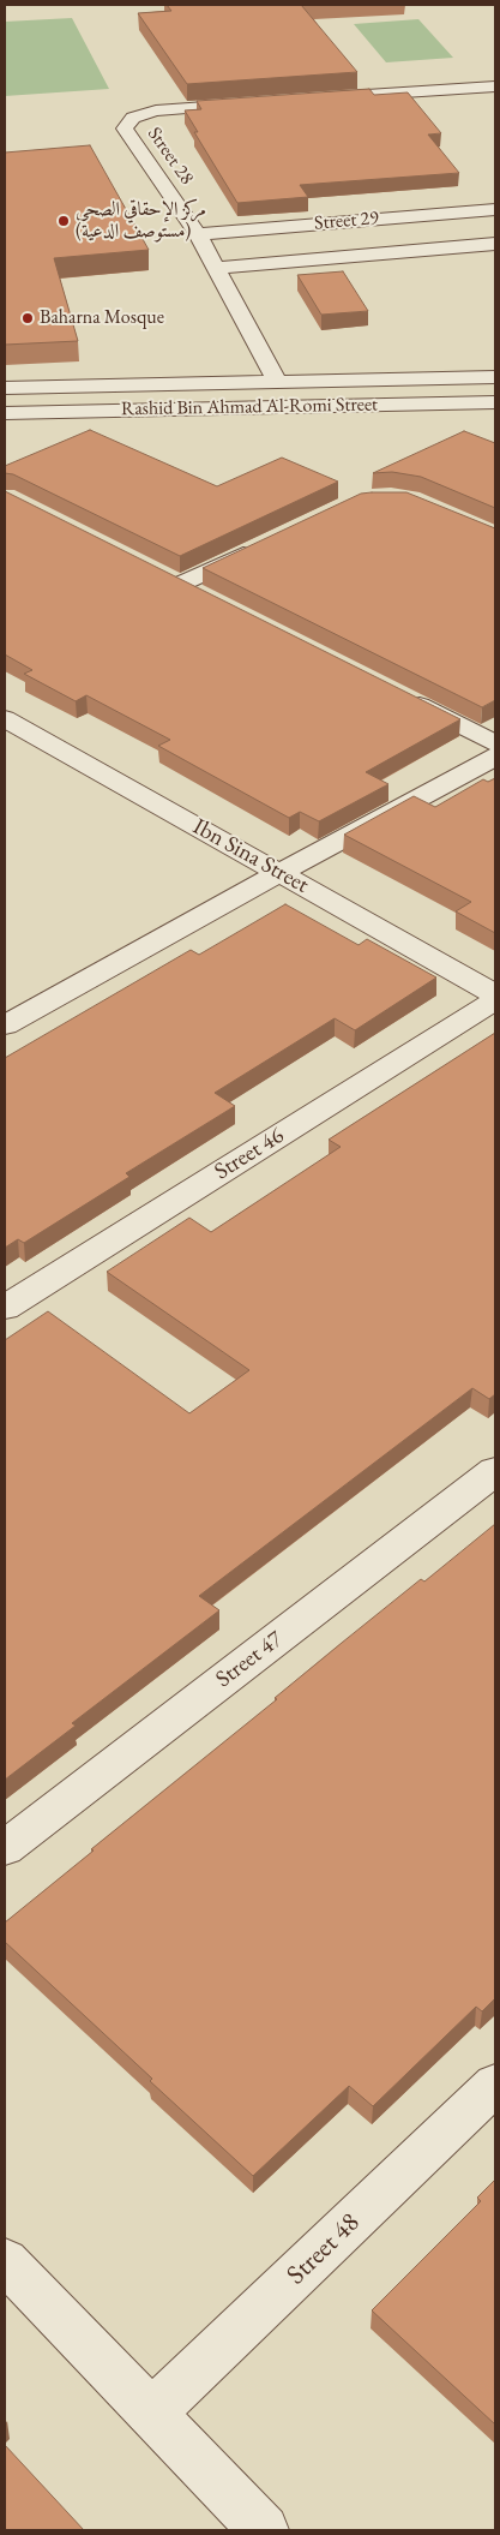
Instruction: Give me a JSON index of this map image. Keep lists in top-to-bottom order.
{
  "streets": {
    "street": [
      "Street 28",
      "Street 29",
      "Rashid Bin Ahmad Al-Romi Street",
      "Ibn Sina Street",
      "Street 46",
      "Street 47",
      "Street 48"
    ]
  },
  "crossings": [
    ["Street 28", "Street 29"],
    ["Street 28", "Rashid Bin Ahmad Al-Romi Street"]
  ],
  "places": ["مركز الإحقاقي الصحي (مستوصف الدعية)", "Baharna Mosque"]
}
